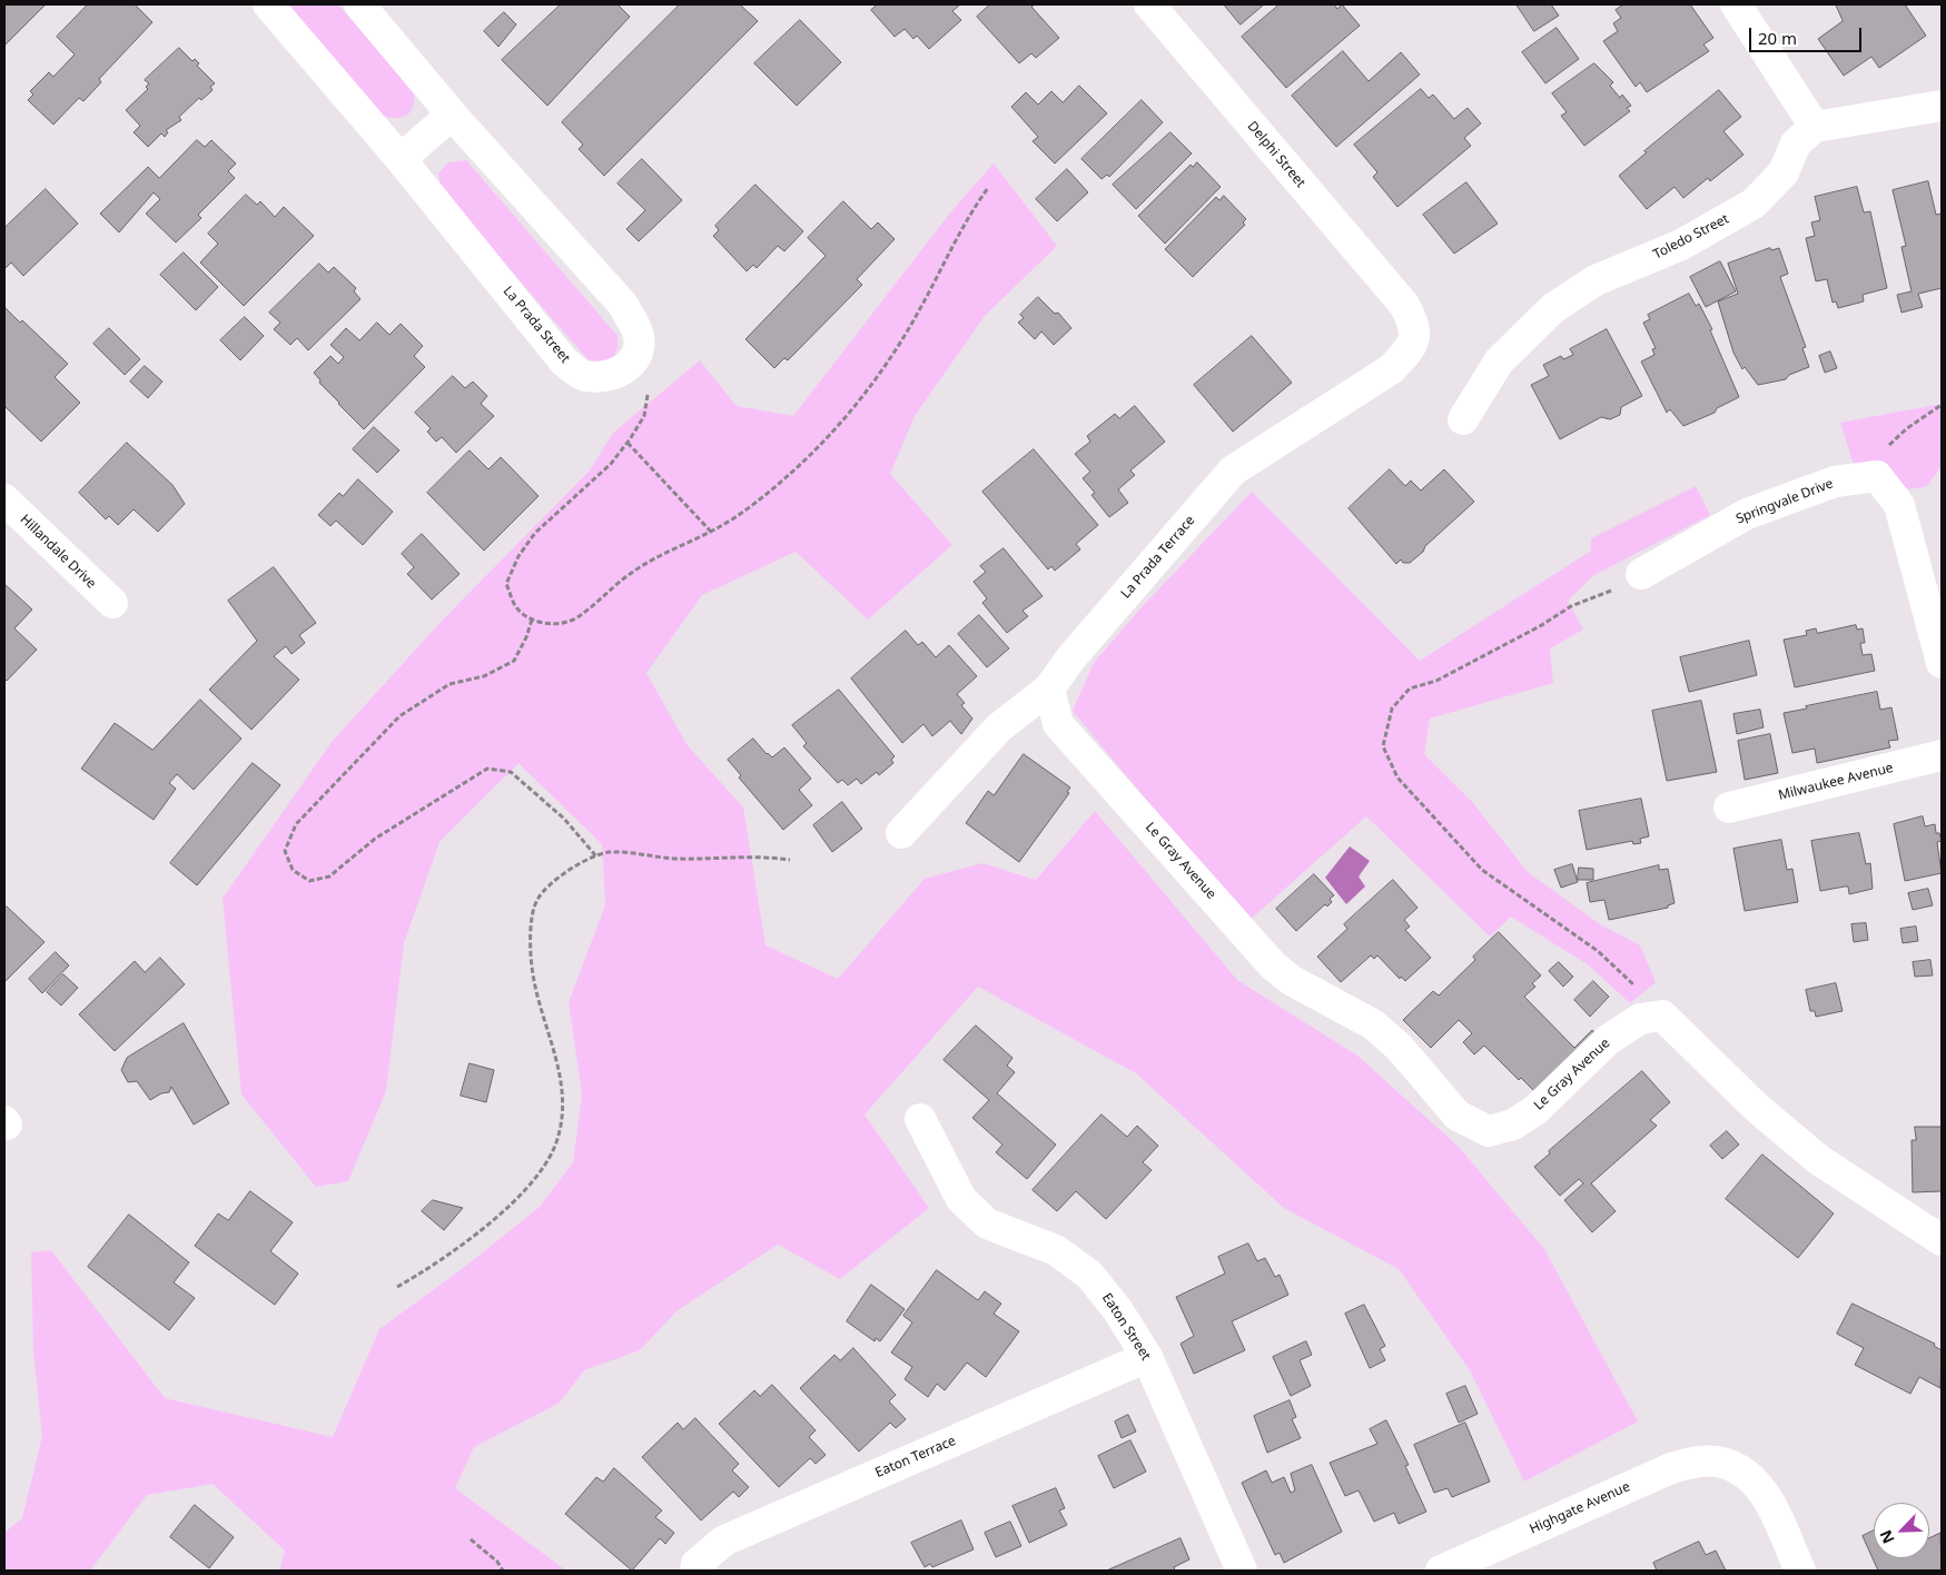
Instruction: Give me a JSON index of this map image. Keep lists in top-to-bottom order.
{
  "streets": {
    "street": [
      "Delphi Street",
      "Toledo Street",
      "La Prada Street",
      "Springvale Drive",
      "Hillandale Drive",
      "La Prada Terrace",
      "Milwaukee Avenue",
      "Le Gray Avenue",
      "Eaton Street",
      "Eaton Terrace",
      "Highgate Avenue"
    ]
  },
  "crossings": [
    ["Delphi Street", "La Prada Terrace"],
    ["La Prada Terrace", "Le Gray Avenue"],
    ["Eaton Street", "Eaton Terrace"]
  ],
  "scale_bar": "20 m",
  "north": "bottom left"
}
